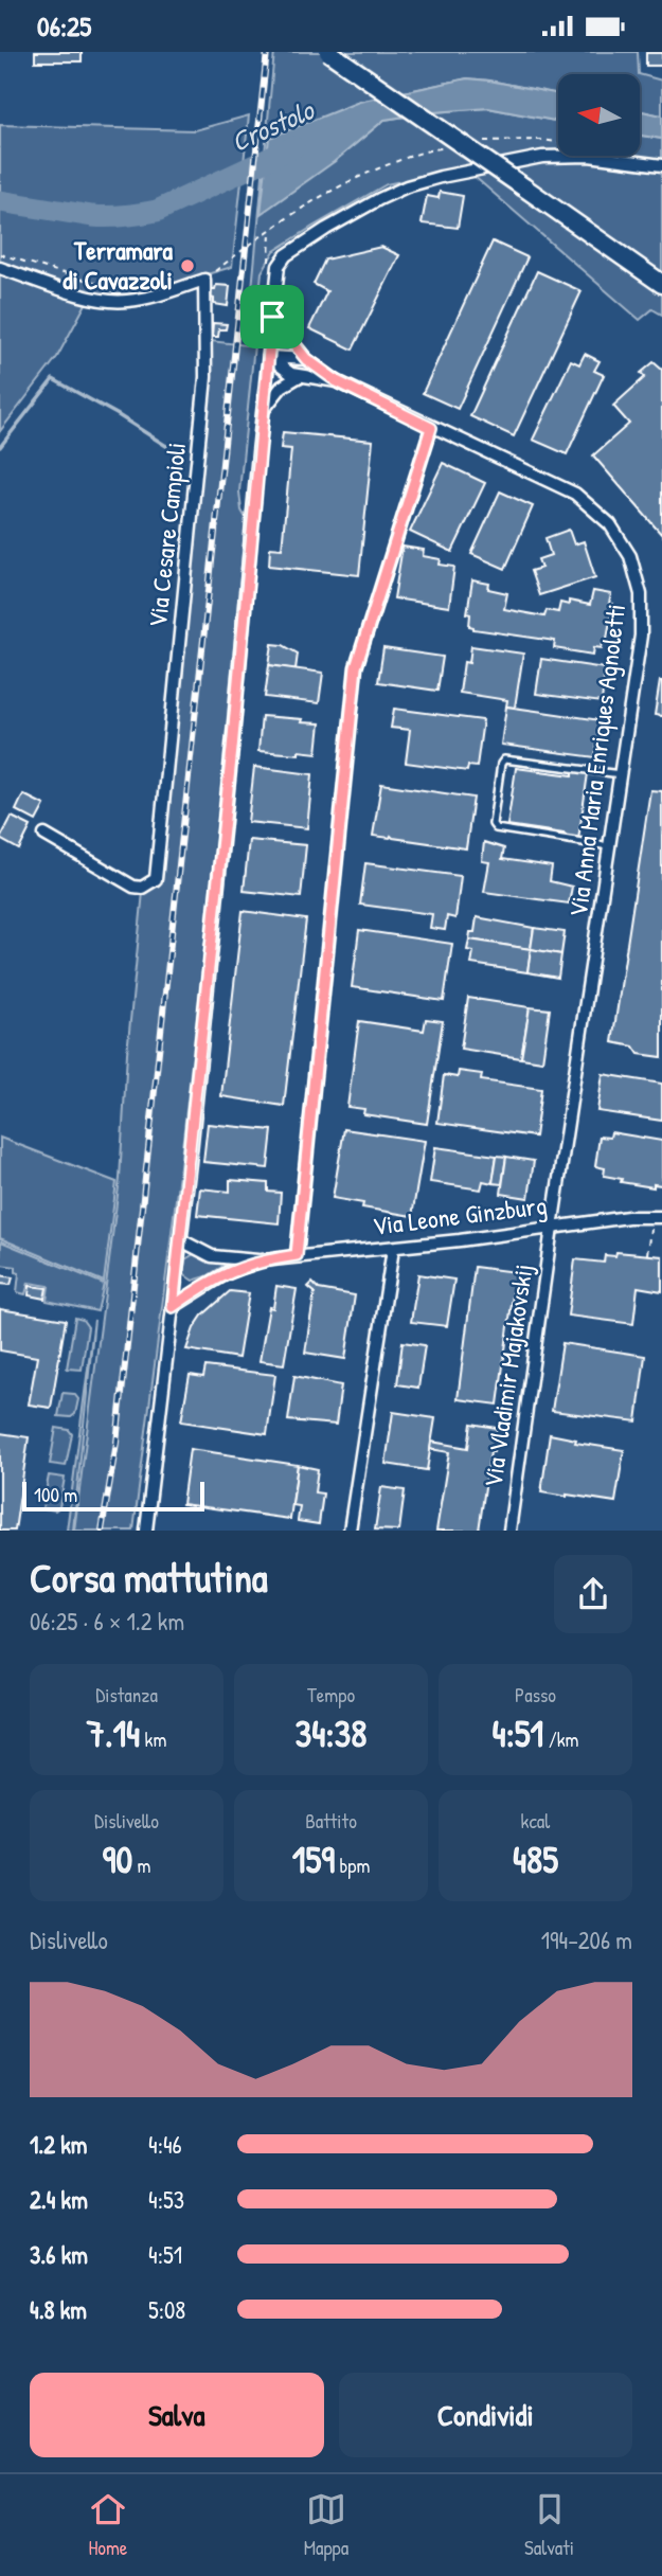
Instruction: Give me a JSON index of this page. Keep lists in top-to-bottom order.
{
  "streets": {
    "street": [
      "Via Cesare Campioli",
      "Via Anna Maria Enriques Agnoletti",
      "Via Leone Ginzburg",
      "Via Vladimir Majakovskij"
    ]
  },
  "crossings": [
    ["Via Anna Maria Enriques Agnoletti", "Via Leone Ginzburg"],
    ["Via Anna Maria Enriques Agnoletti", "Via Vladimir Majakovskij"],
    ["Via Leone Ginzburg", "Via Vladimir Majakovskij"]
  ],
  "water": ["Crostolo"],
  "places": ["Terramara di Cavazzoli"],
  "scale_bar": "100 m",
  "north": "left",
  "page": {
    "status": "06:25",
    "scale": "100 m",
    "heading": ["Corsa mattutina", "06:25 · 6 × 1.2 km"],
    "stats": [
      ["Distanza", "7.14 km"],
      ["Tempo", "34:38"],
      ["Passo", "4:51 /km"],
      ["Dislivello", "90 m"],
      ["Battito", "159 bpm"],
      ["kcal", "485"]
    ],
    "chart": ["Dislivello", "194–206 m"],
    "list": [
      {
        "name": "1.2 km",
        "note": "4:46"
      },
      {
        "name": "2.4 km",
        "note": "4:53"
      },
      {
        "name": "3.6 km",
        "note": "4:51"
      },
      {
        "name": "4.8 km",
        "note": "5:08"
      }
    ],
    "buttons": ["Salva", "Condividi"],
    "tabs": ["Home", "Mappa", "Salvati"]
  }
}
